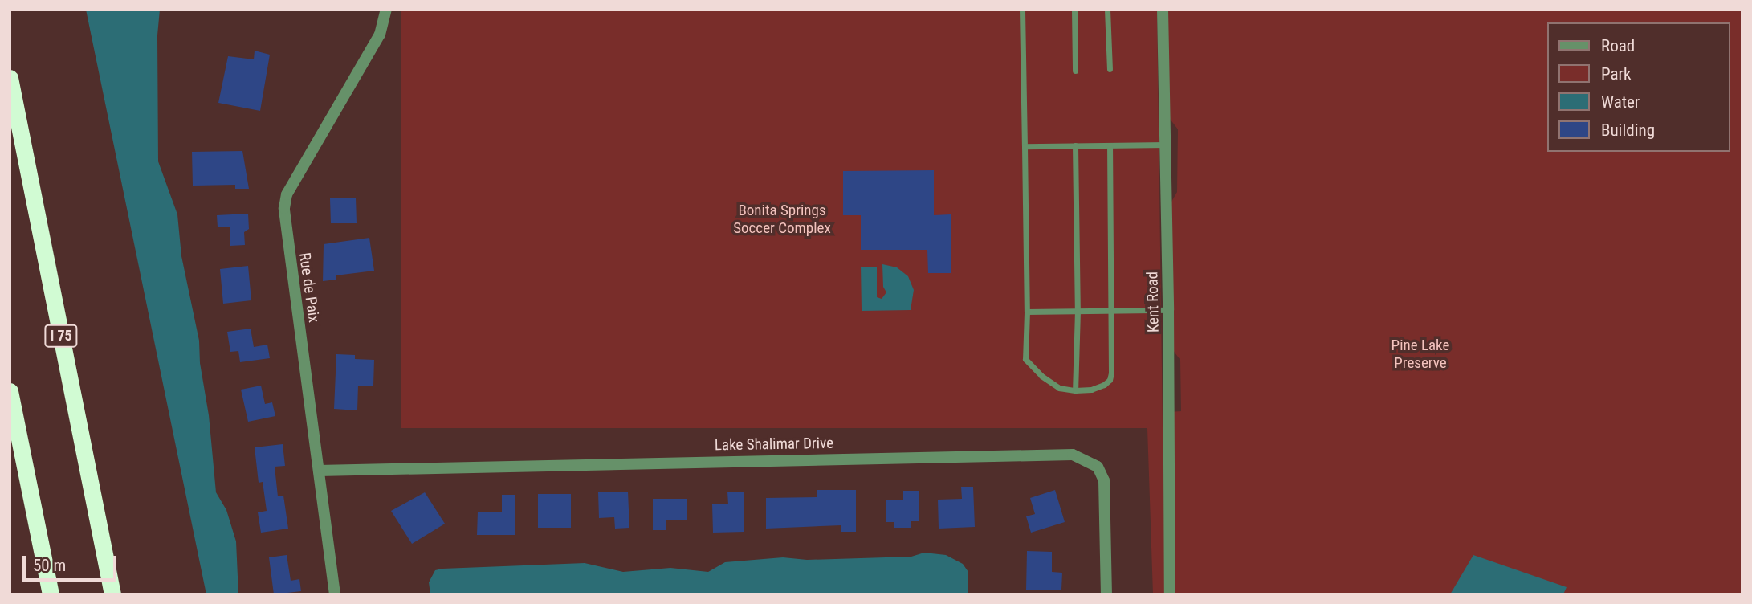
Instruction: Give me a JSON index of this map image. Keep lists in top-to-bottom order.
{
  "streets": {
    "highway": ["I 75"],
    "street": ["Rue de Paix", "Kent Road", "Lake Shalimar Drive"]
  },
  "crossings": [
    ["Rue de Paix", "Lake Shalimar Drive"]
  ],
  "parks": ["Bonita Springs Soccer Complex", "Pine Lake Preserve"],
  "legend": [
    "Road",
    "Park",
    "Water",
    "Building"
  ],
  "scale_bar": "50 m"
}
